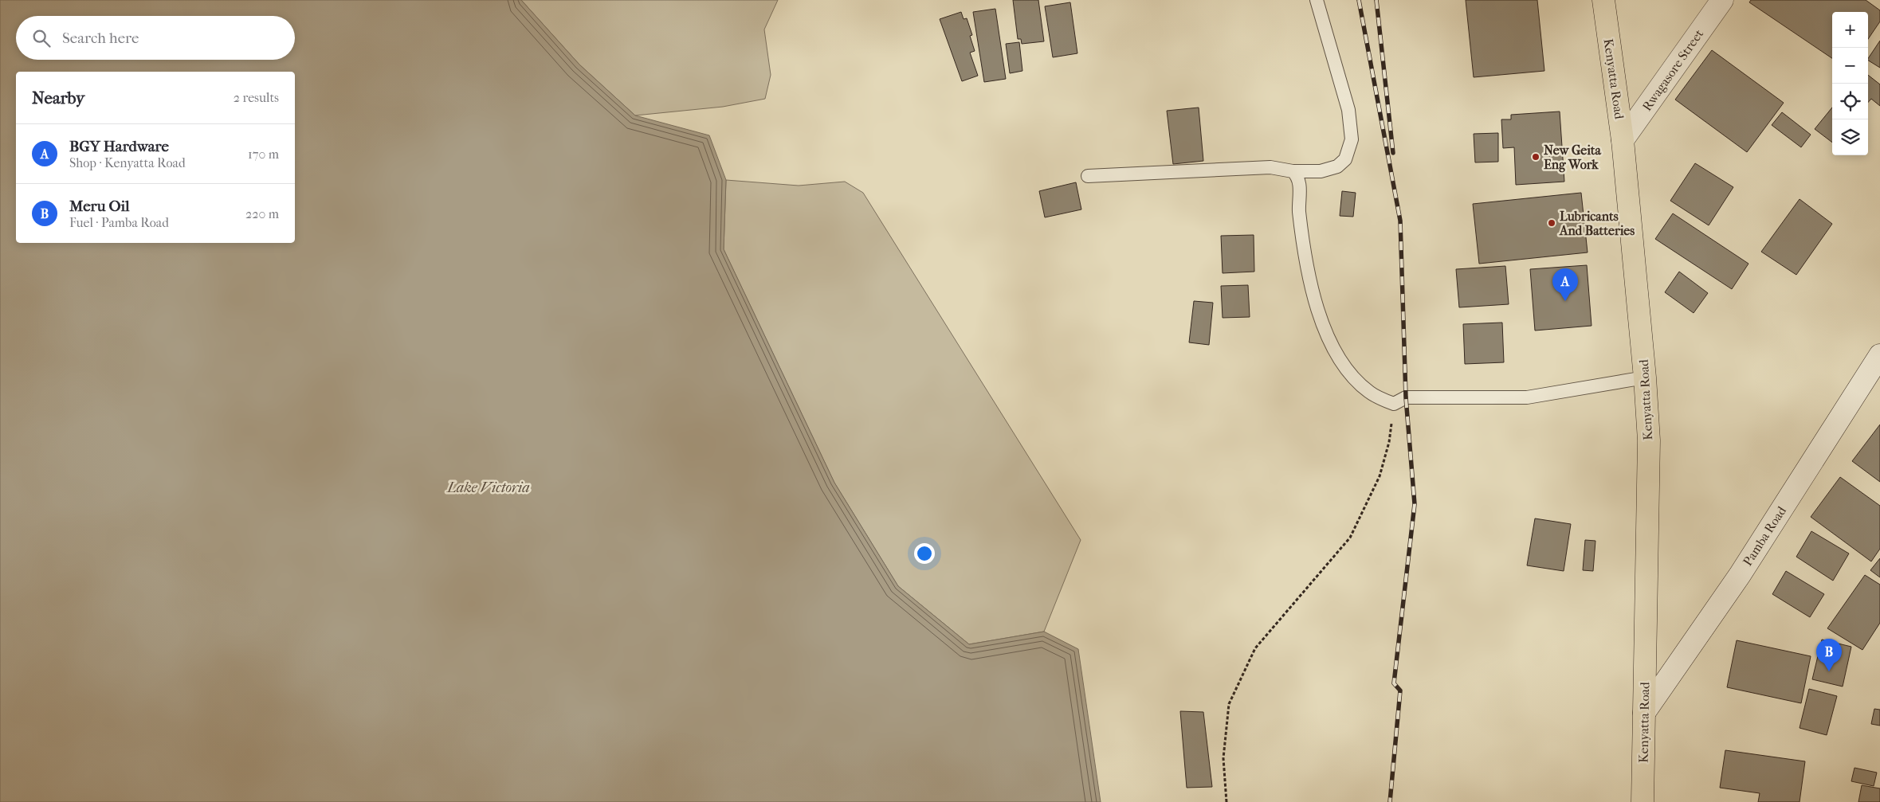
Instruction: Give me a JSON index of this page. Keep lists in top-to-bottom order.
{
  "streets": {
    "highway": ["Kenyatta Road"],
    "main road": ["Rwagasore Street", "Pamba Road"]
  },
  "crossings": [
    ["Rwagasore Street", "Kenyatta Road"],
    ["Kenyatta Road", "Pamba Road"]
  ],
  "water": ["Lake Victoria"],
  "places": ["New Geita Eng Work", "Lubricants And Batteries"],
  "page": {
    "map_buttons": ["+", "−"],
    "search": "Search here",
    "heading": ["Nearby", "2 results"],
    "list": [
      {
        "mark": "A",
        "name": "BGY Hardware",
        "note": "Shop · Kenyatta Road",
        "value": "170 m"
      },
      {
        "mark": "B",
        "name": "Meru Oil",
        "note": "Fuel · Pamba Road",
        "value": "220 m"
      }
    ],
    "pins": ["A", "B"]
  }
}
